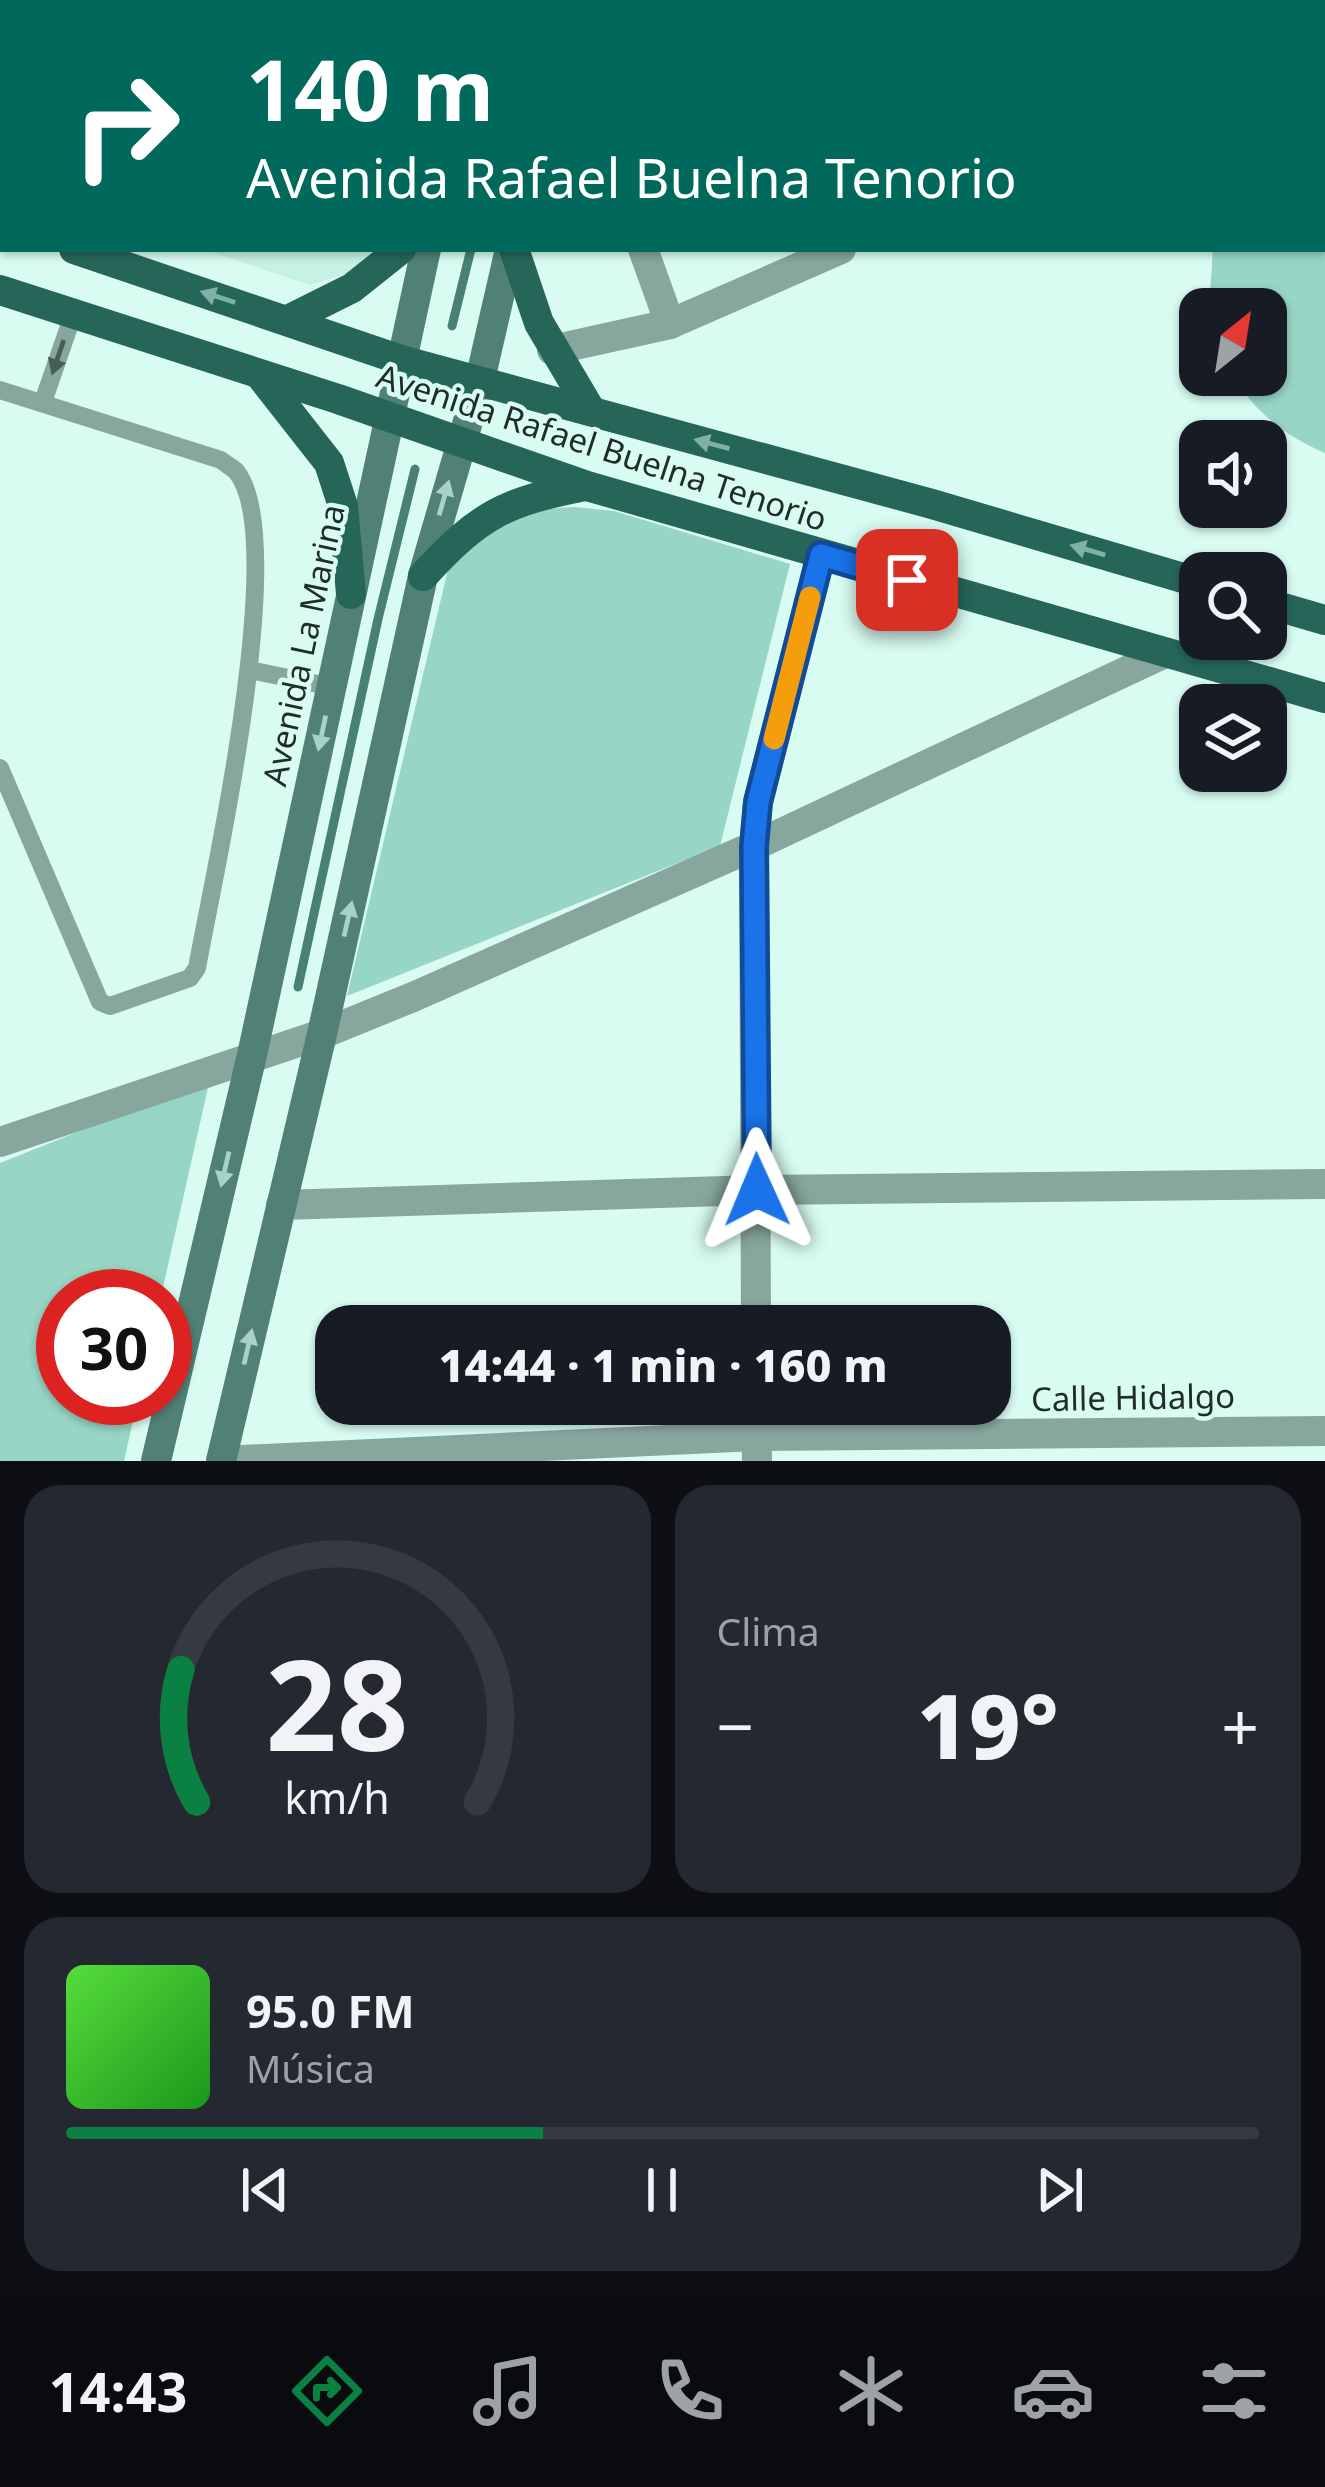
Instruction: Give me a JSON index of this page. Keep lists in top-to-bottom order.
{
  "streets": {
    "main road": ["Avenida Rafael Buelna Tenorio", "Avenida La Marina"],
    "street": ["Calle Hidalgo"]
  },
  "crossings": [
    ["Avenida Rafael Buelna Tenorio", "Avenida La Marina"]
  ],
  "north": "top right",
  "page": {
    "turn": ["140 m", "Avenida Rafael Buelna Tenorio"],
    "limit": "30",
    "trip": "14:44 · 1 min · 160 m",
    "tile": "Clima",
    "heat": ["−", "19°", "+"],
    "song": ["95.0 FM", "Música"],
    "tabs": "14:43",
    "gauge": ["28", "km/h"]
  }
}
